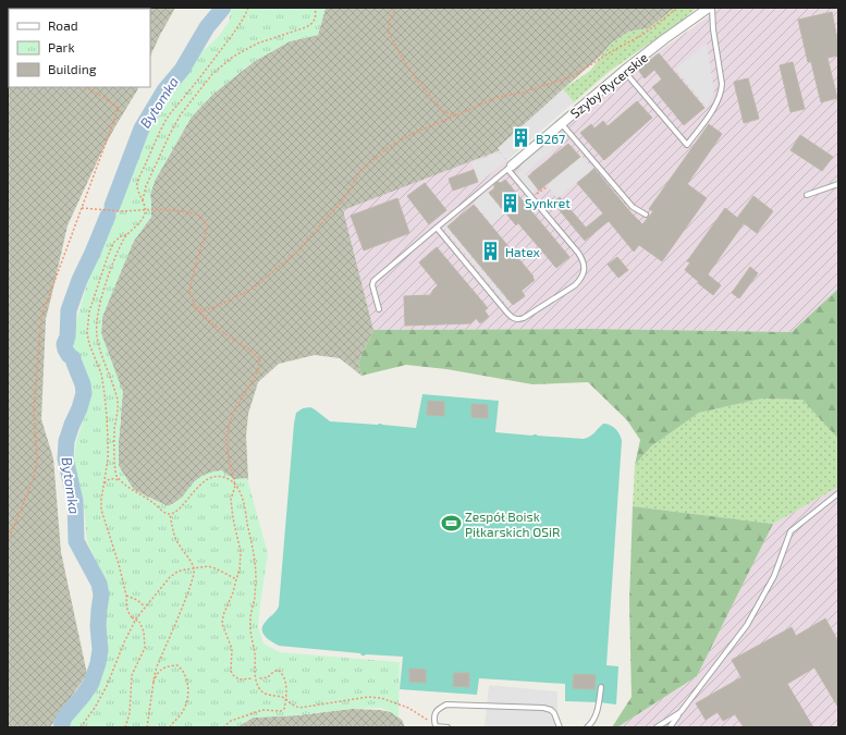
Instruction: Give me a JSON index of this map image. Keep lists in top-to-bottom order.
{
  "streets": {
    "street": ["Szyby Rycerskie"]
  },
  "water": ["Bytomka"],
  "places": {
    "building": ["B267", "Synkret", "Hatex"],
    "sports": ["Zespół Boisk Piłkarskich OSiR"]
  },
  "legend": ["Road", "Park", "Building"]
}
